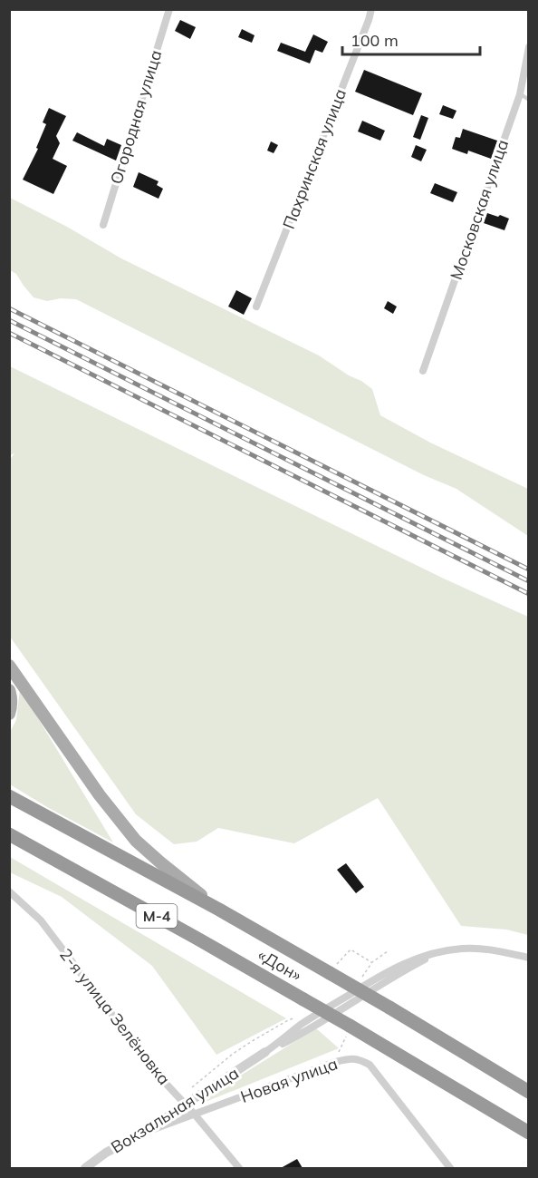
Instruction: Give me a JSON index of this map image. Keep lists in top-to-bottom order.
{
  "streets": {
    "highway": ["М-4", "«Дон»"],
    "street": [
      "Огородная улица",
      "Пахринская улица",
      "Московская улица",
      "2-я улица Зелёновка",
      "Новая улица",
      "Вокзальная улица"
    ]
  },
  "crossings": [
    ["2-я улица Зелёновка", "Новая улица"],
    ["2-я улица Зелёновка", "Вокзальная улица"],
    ["Новая улица", "Вокзальная улица"]
  ],
  "scale_bar": "100 m"
}
